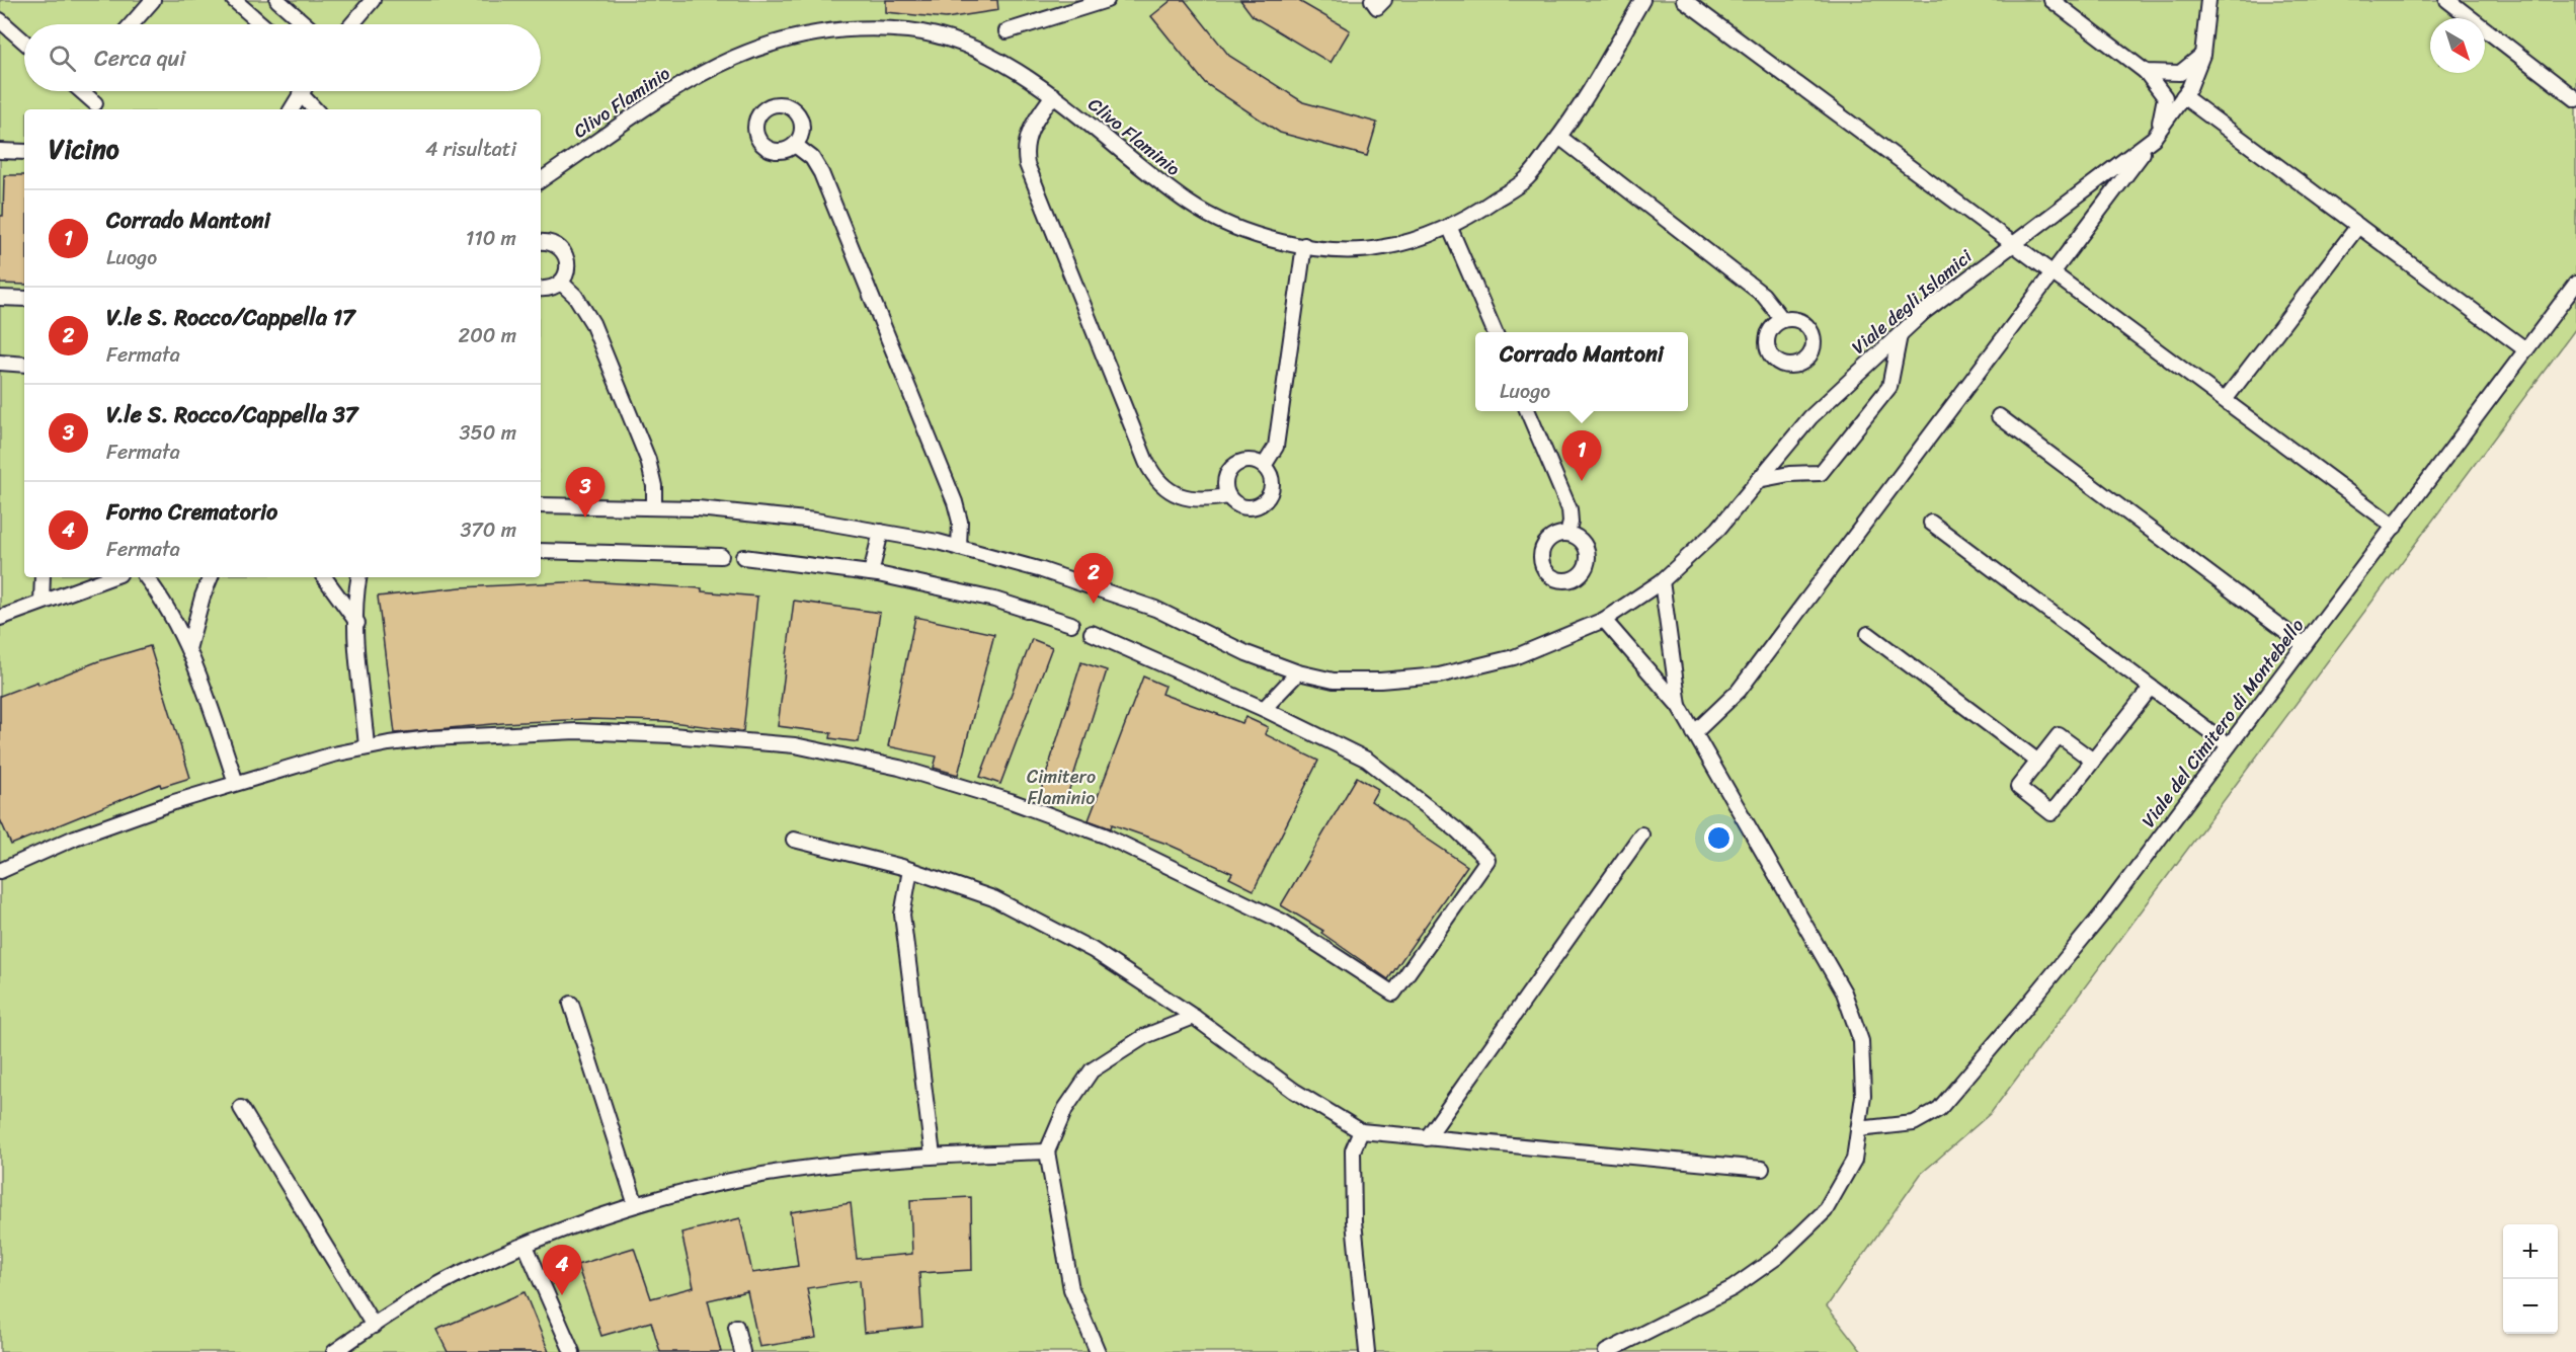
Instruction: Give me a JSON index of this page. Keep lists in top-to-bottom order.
{
  "streets": {
    "lane": ["Clivo Flaminio", "Viale degli Islamici", "Viale del Cimitero di Montebello"]
  },
  "parks": ["Cimitero Flaminio"],
  "north": "bottom right",
  "page": {
    "search": "Cerca qui",
    "heading": ["Vicino", "4 risultati"],
    "list": [
      {
        "mark": "1",
        "name": "Corrado Mantoni",
        "note": "Luogo",
        "value": "110 m"
      },
      {
        "mark": "2",
        "name": "V.le S. Rocco/Cappella 17",
        "note": "Fermata",
        "value": "200 m"
      },
      {
        "mark": "3",
        "name": "V.le S. Rocco/Cappella 37",
        "note": "Fermata",
        "value": "350 m"
      },
      {
        "mark": "4",
        "name": "Forno Crematorio",
        "note": "Fermata",
        "value": "370 m"
      }
    ],
    "popup": ["Corrado Mantoni", "Luogo"],
    "pins": [
      "1",
      "3",
      "2",
      "4"
    ],
    "map_buttons": ["+", "−"]
  }
}
